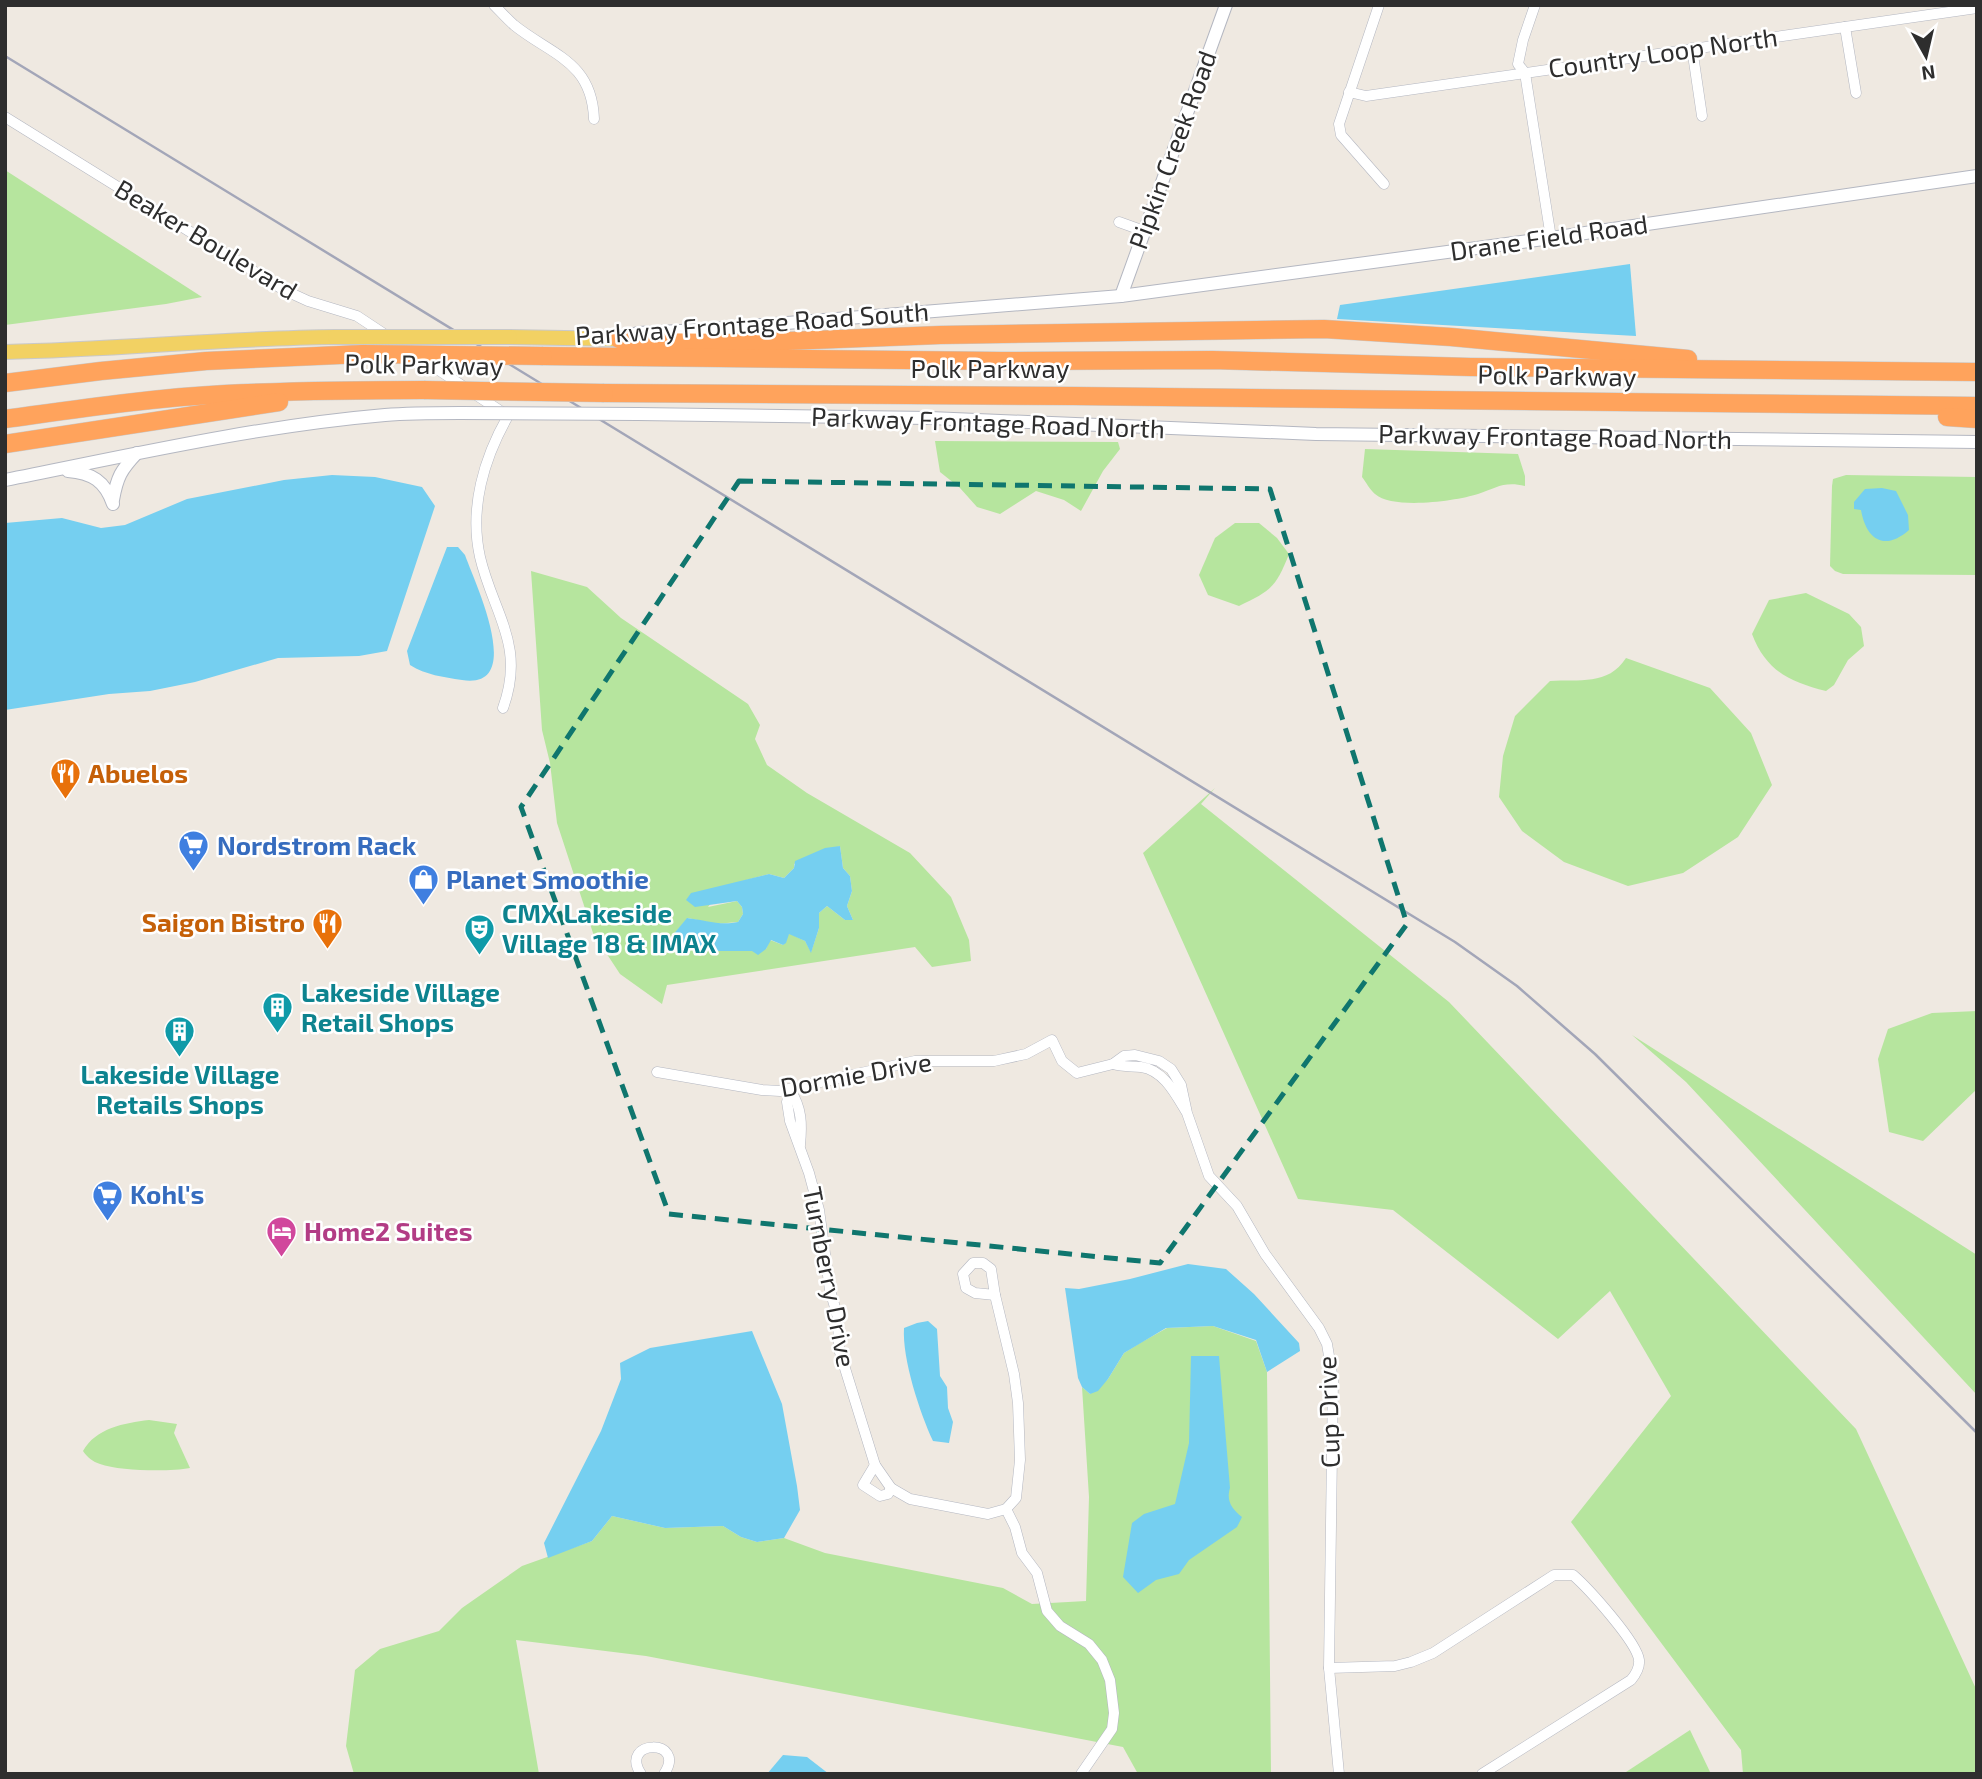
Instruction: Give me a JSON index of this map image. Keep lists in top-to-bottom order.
{
  "streets": {
    "highway": ["Polk Parkway"],
    "main road": [
      "Pipkin Creek Road",
      "Drane Field Road",
      "Parkway Frontage Road South",
      "Parkway Frontage Road North"
    ],
    "street": [
      "Country Loop North",
      "Beaker Boulevard",
      "Dormie Drive",
      "Turnberry Drive",
      "Cup Drive"
    ]
  },
  "crossings": [
    ["Pipkin Creek Road", "Drane Field Road"],
    ["Pipkin Creek Road", "Parkway Frontage Road South"],
    ["Drane Field Road", "Parkway Frontage Road South"],
    ["Dormie Drive", "Turnberry Drive"]
  ],
  "places": {
    "restaurant": ["Abuelos", "Saigon Bistro"],
    "supermarket": ["Nordstrom Rack", "Kohl's"],
    "shop": ["Planet Smoothie"],
    "theatre": ["CMX Lakeside Village 18 & IMAX"],
    "building": ["Lakeside Village Retail Shops", "Lakeside Village Retails Shops"],
    "hotel": ["Home2 Suites"]
  },
  "north": "bottom"
}
